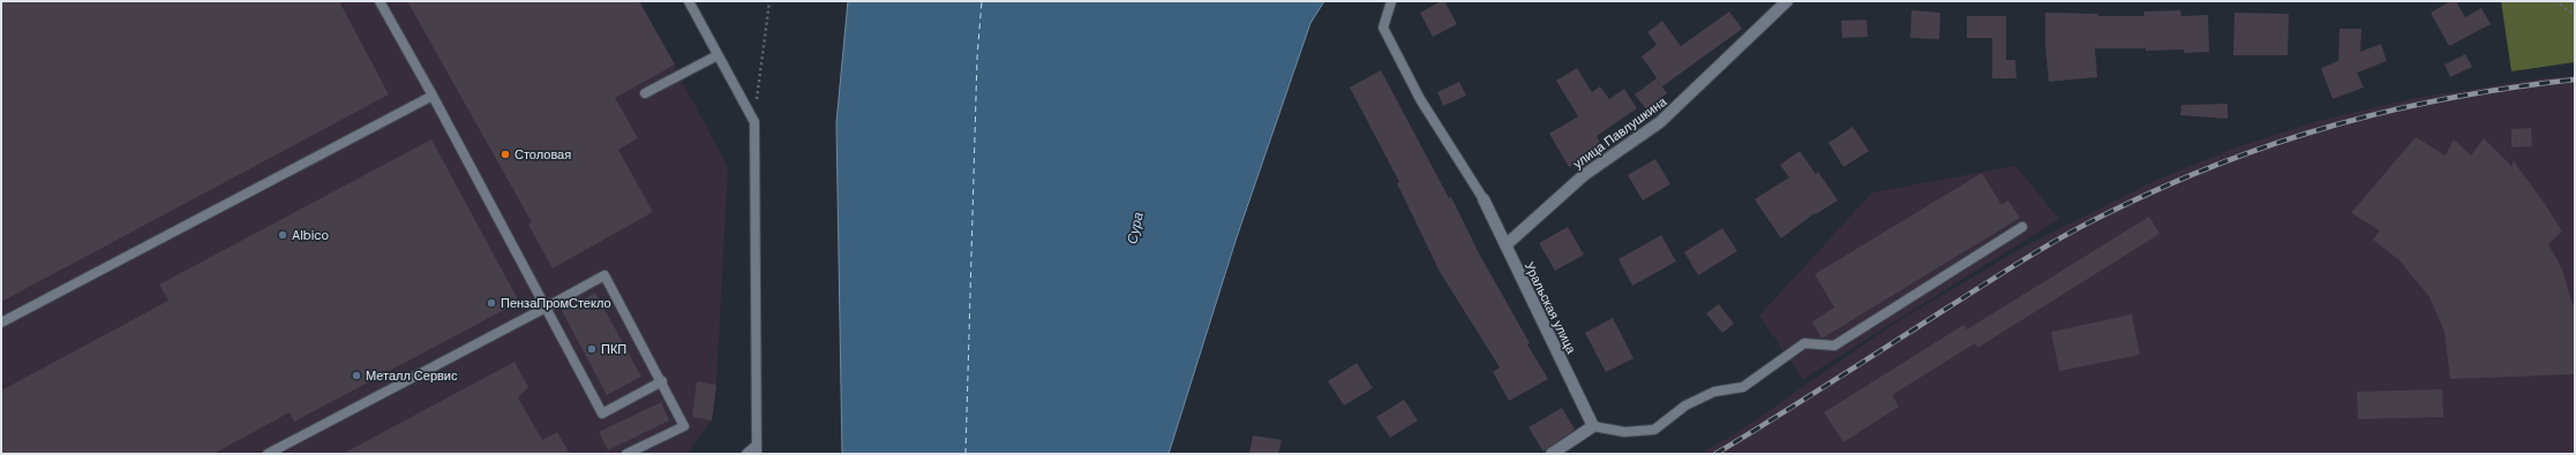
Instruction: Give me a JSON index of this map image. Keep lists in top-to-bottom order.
{
  "streets": {
    "street": ["улица Павлушкина", "Уральская улица"]
  },
  "crossings": [
    ["улица Павлушкина", "Уральская улица"]
  ],
  "water": ["Сура"],
  "places": [
    "Столовая",
    "Albico",
    "ПензаПромСтекло",
    "ПКП",
    "Металл Сервис"
  ]
}
